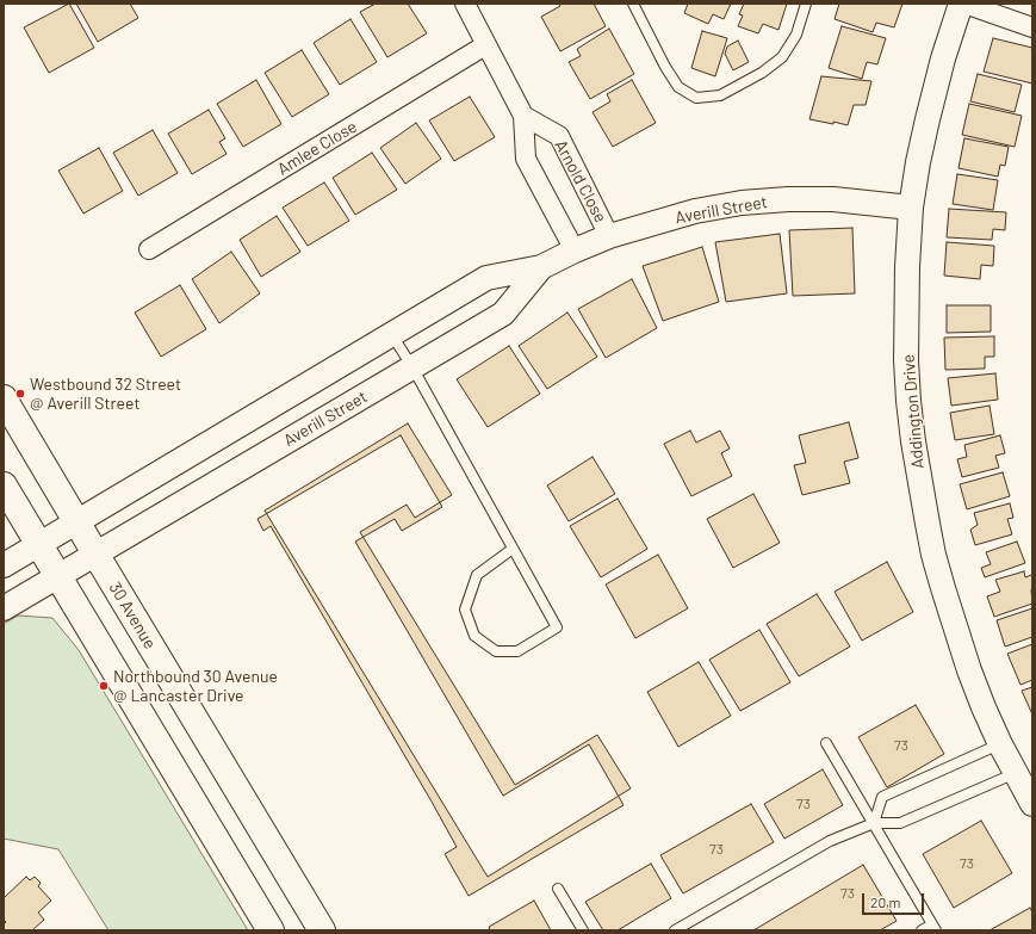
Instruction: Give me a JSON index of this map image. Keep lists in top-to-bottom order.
{
  "streets": {
    "main road": ["30 Avenue"],
    "street": [
      "Amlee Close",
      "Arnold Close",
      "Averill Street",
      "Addington Drive"
    ]
  },
  "crossings": [
    ["Arnold Close", "Averill Street"],
    ["Averill Street", "Addington Drive"],
    ["Averill Street", "30 Avenue"]
  ],
  "places": ["Westbound 32 Street @ Averill Street", "Northbound 30 Avenue @ Lancaster Drive"],
  "house_numbers": [
    "73",
    "73",
    "73",
    "73",
    "73"
  ],
  "scale_bar": "20 m"
}
